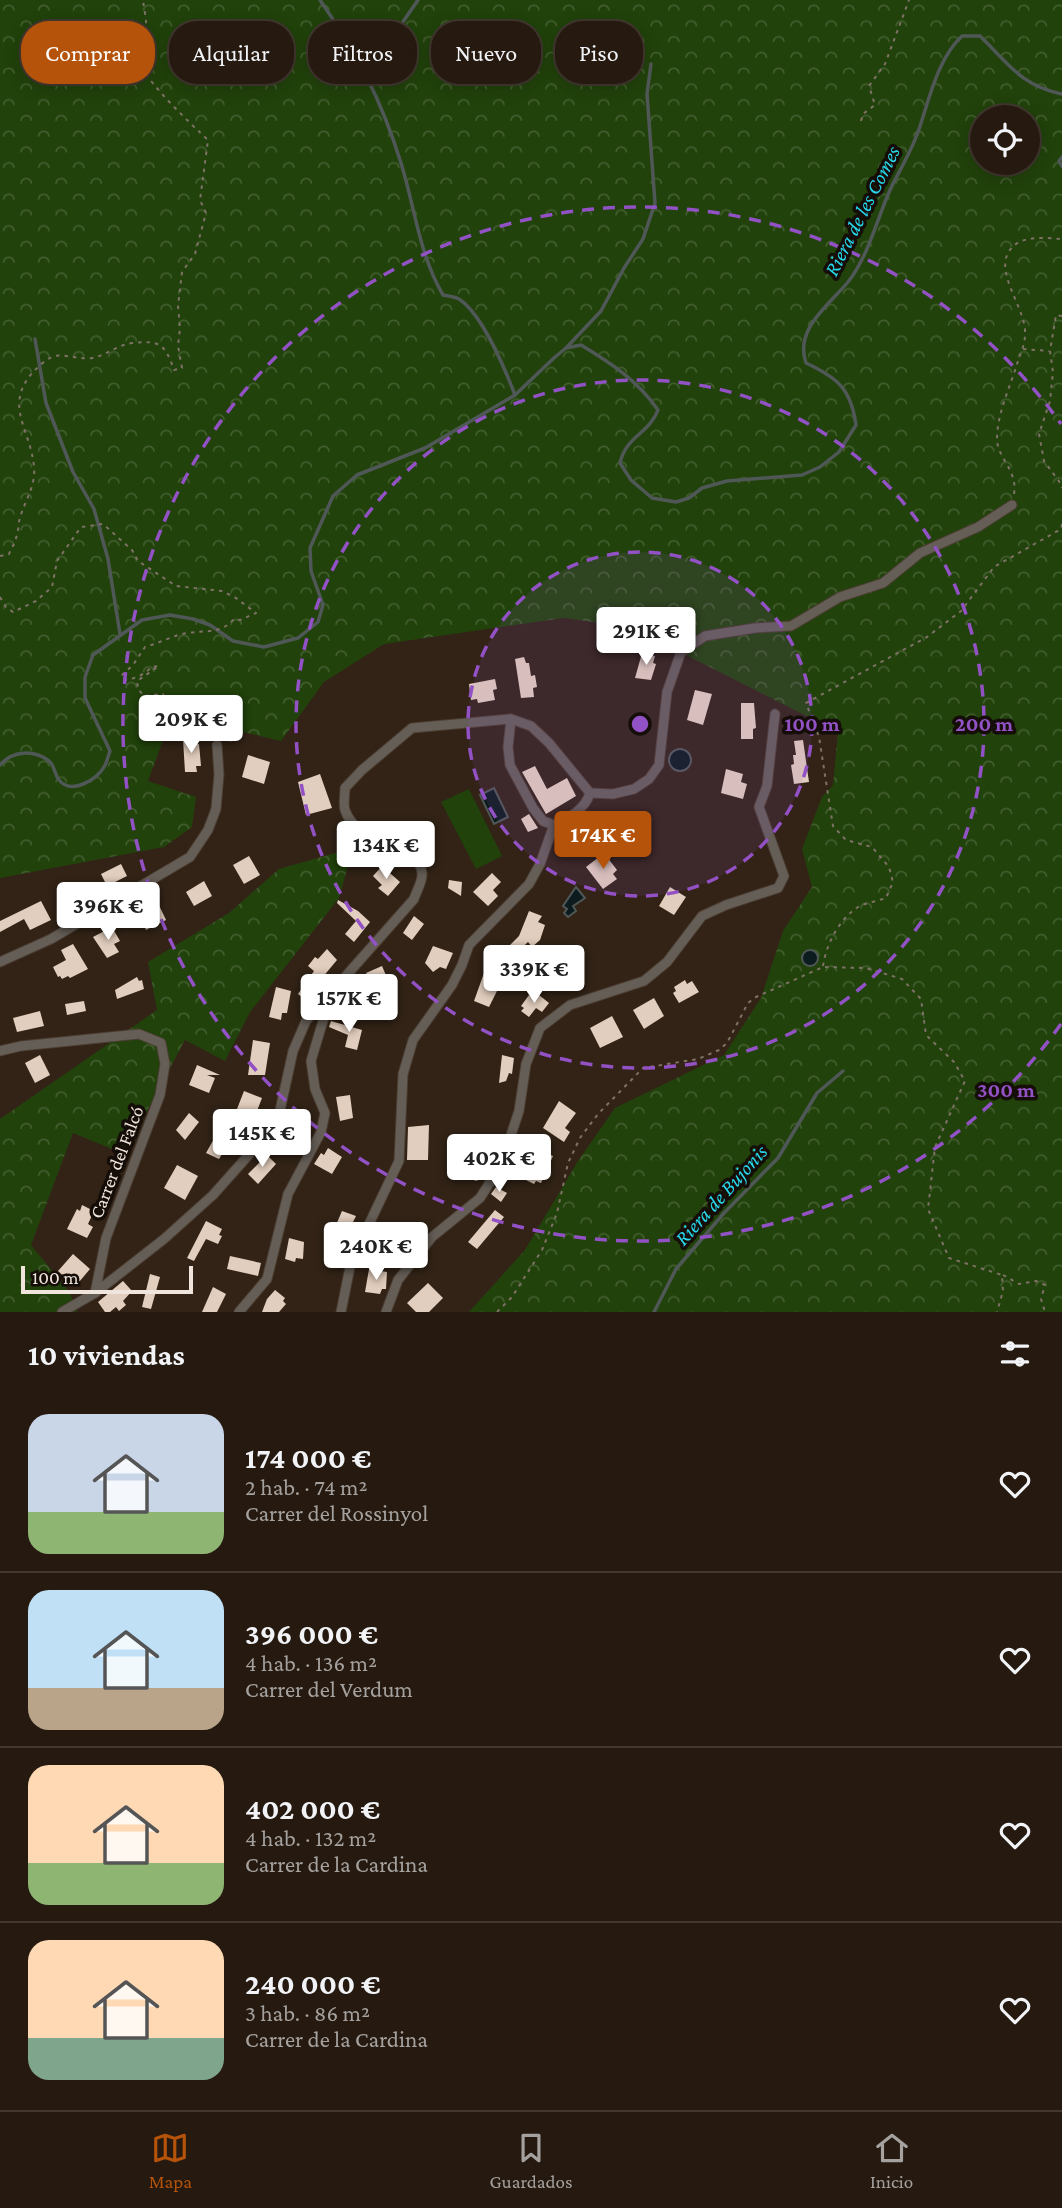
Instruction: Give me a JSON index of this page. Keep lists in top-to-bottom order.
{
  "streets": {
    "street": ["Carrer del Falcó"]
  },
  "water": ["Riera de les Comes", "Riera de Bujonis"],
  "scale_bar": "100 m",
  "page": {
    "chip": [
      "Comprar",
      "Alquilar",
      "Filtros",
      "Nuevo",
      "Piso"
    ],
    "price": [
      "291K €",
      "209K €",
      "174K €",
      "134K €",
      "396K €",
      "339K €",
      "157K €",
      "145K €",
      "402K €",
      "240K €"
    ],
    "scale": "100 m",
    "heading": "10 viviendas",
    "list": [
      {
        "name": "174 000 €",
        "note": "2 hab. · 74 m² · Carrer del Rossinyol"
      },
      {
        "name": "396 000 €",
        "note": "4 hab. · 136 m² · Carrer del Verdum"
      },
      {
        "name": "402 000 €",
        "note": "4 hab. · 132 m² · Carrer de la Cardina"
      },
      {
        "name": "240 000 €",
        "note": "3 hab. · 86 m² · Carrer de la Cardina"
      }
    ],
    "tabs": ["Mapa", "Guardados", "Inicio"]
  },
  "rings": ["100 m", "200 m", "300 m"]
}
